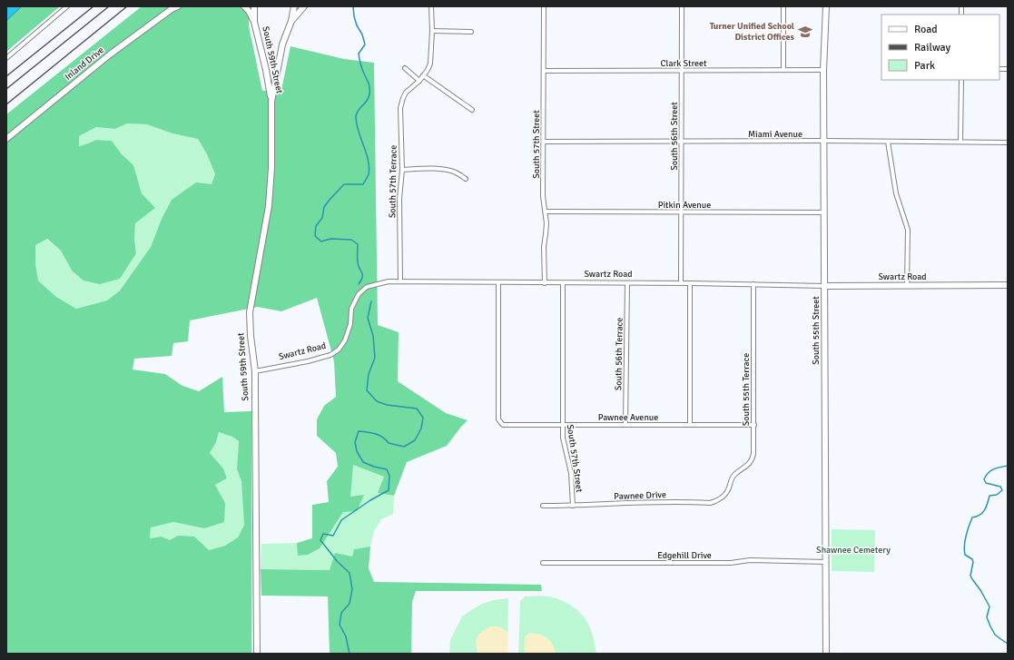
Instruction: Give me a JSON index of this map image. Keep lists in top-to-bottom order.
{
  "streets": {
    "street": [
      "South 59th Street",
      "Inland Drive",
      "Clark Street",
      "Miami Avenue",
      "South 56th Street",
      "South 57th Street",
      "South 57th Terrace",
      "Pitkin Avenue",
      "Swartz Road",
      "South 55th Street",
      "South 56th Terrace",
      "South 55th Terrace",
      "Pawnee Avenue",
      "Pawnee Drive",
      "Edgehill Drive"
    ]
  },
  "crossings": [
    ["South 59th Street", "Swartz Road"],
    ["Clark Street", "South 56th Street"],
    ["Clark Street", "South 57th Street"],
    ["Clark Street", "South 55th Street"],
    ["Miami Avenue", "South 56th Street"],
    ["Miami Avenue", "South 57th Street"],
    ["Miami Avenue", "South 55th Street"],
    ["South 56th Street", "Pitkin Avenue"],
    ["South 56th Street", "Swartz Road"],
    ["South 57th Street", "Pitkin Avenue"],
    ["South 57th Street", "Swartz Road"],
    ["South 57th Street", "Pawnee Avenue"],
    ["South 57th Street", "Pawnee Drive"],
    ["South 57th Terrace", "Swartz Road"],
    ["Pitkin Avenue", "South 55th Street"],
    ["Swartz Road", "South 55th Street"],
    ["Swartz Road", "South 56th Terrace"],
    ["Swartz Road", "South 55th Terrace"],
    ["Swartz Road", "Pawnee Avenue"],
    ["South 55th Street", "Edgehill Drive"],
    ["South 56th Terrace", "Pawnee Avenue"],
    ["South 55th Terrace", "Pawnee Avenue"],
    ["South 55th Terrace", "Pawnee Drive"]
  ],
  "parks": ["Shawnee Cemetery"],
  "places": {
    "school or university": ["Turner Unified School District Offices"]
  },
  "legend": ["Road", "Railway", "Park"]
}
